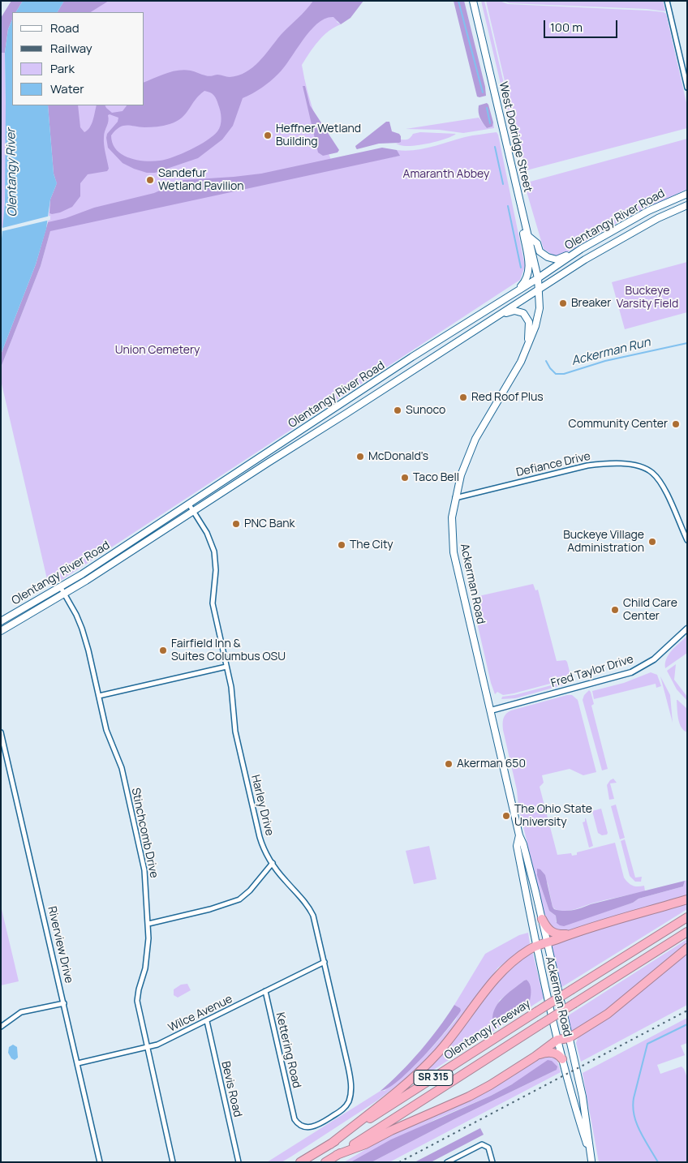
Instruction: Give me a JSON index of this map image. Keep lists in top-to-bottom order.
{
  "streets": {
    "highway": ["Olentangy Freeway", "SR 315"],
    "main road": ["West Dodridge Street", "Olentangy River Road", "Ackerman Road"],
    "street": [
      "Defiance Drive",
      "Fred Taylor Drive",
      "Harley Drive",
      "Stinchcomb Drive",
      "Riverview Drive",
      "Wilce Avenue",
      "Kettering Road",
      "Bevis Road"
    ]
  },
  "crossings": [
    ["West Dodridge Street", "Olentangy River Road"],
    ["West Dodridge Street", "Ackerman Road"],
    ["Olentangy River Road", "Ackerman Road"],
    ["Olentangy River Road", "Harley Drive"],
    ["Olentangy River Road", "Stinchcomb Drive"],
    ["Defiance Drive", "Ackerman Road"],
    ["Ackerman Road", "Fred Taylor Drive"],
    ["Harley Drive", "Wilce Avenue"],
    ["Harley Drive", "Kettering Road"],
    ["Stinchcomb Drive", "Wilce Avenue"],
    ["Riverview Drive", "Wilce Avenue"],
    ["Wilce Avenue", "Kettering Road"],
    ["Wilce Avenue", "Bevis Road"]
  ],
  "water": ["Olentangy River", "Ackerman Run"],
  "parks": ["Amaranth Abbey", "Buckeye Varsity Field", "Union Cemetery"],
  "places": [
    "Heffner Wetland Building",
    "Sandefur Wetland Pavilion",
    "Breaker",
    "Red Roof Plus",
    "Sunoco",
    "Community Center",
    "McDonald's",
    "Taco Bell",
    "PNC Bank",
    "Buckeye Village Administration",
    "The City",
    "Child Care Center",
    "Fairfield Inn & Suites Columbus OSU",
    "Akerman 650",
    "The Ohio State University"
  ],
  "legend": [
    "Road",
    "Railway",
    "Park",
    "Water"
  ],
  "scale_bar": "100 m"
}
